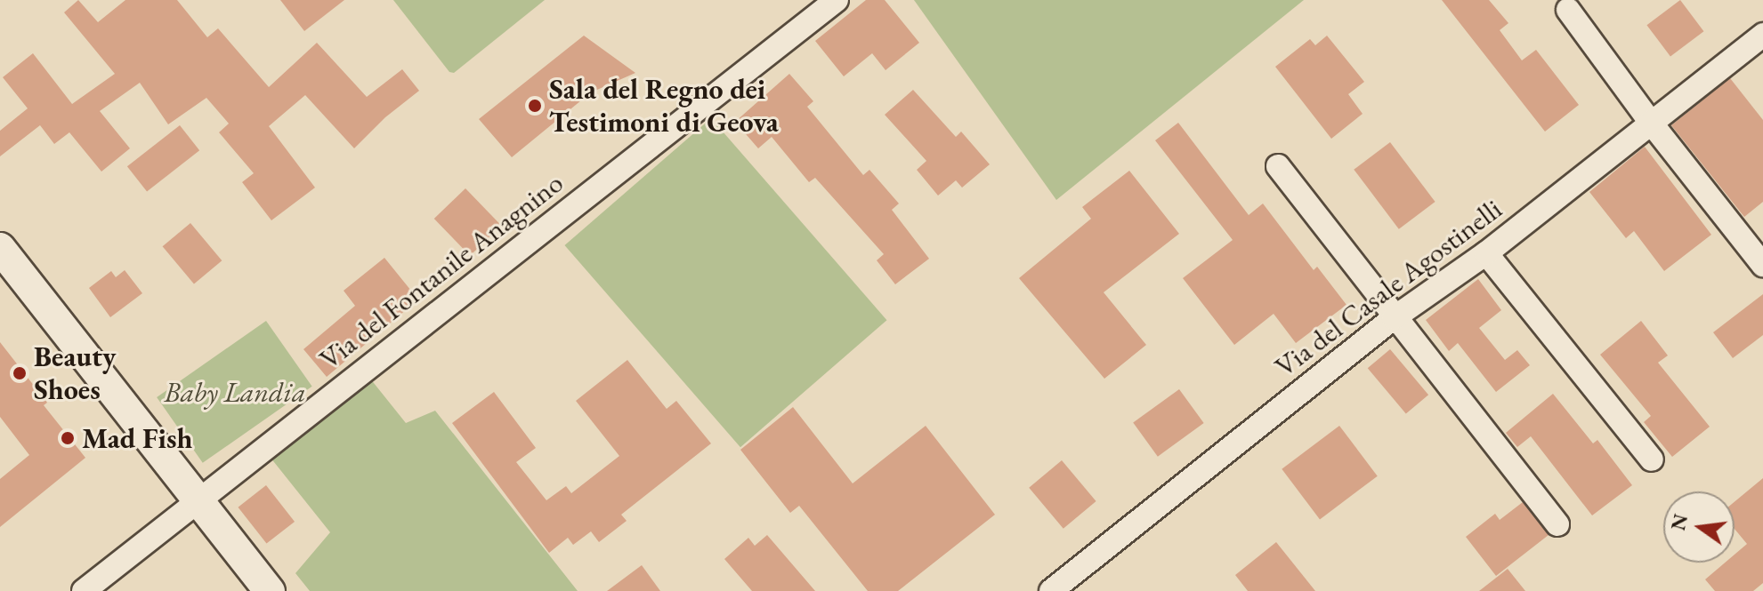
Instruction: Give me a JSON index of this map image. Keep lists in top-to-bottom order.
{
  "streets": {
    "street": ["Via del Fontanile Anagnino", "Via del Casale Agostinelli"]
  },
  "parks": ["Baby Landia"],
  "places": ["Sala del Regno dei Testimoni di Geova", "Beauty Shoes", "Mad Fish"],
  "north": "left"
}
